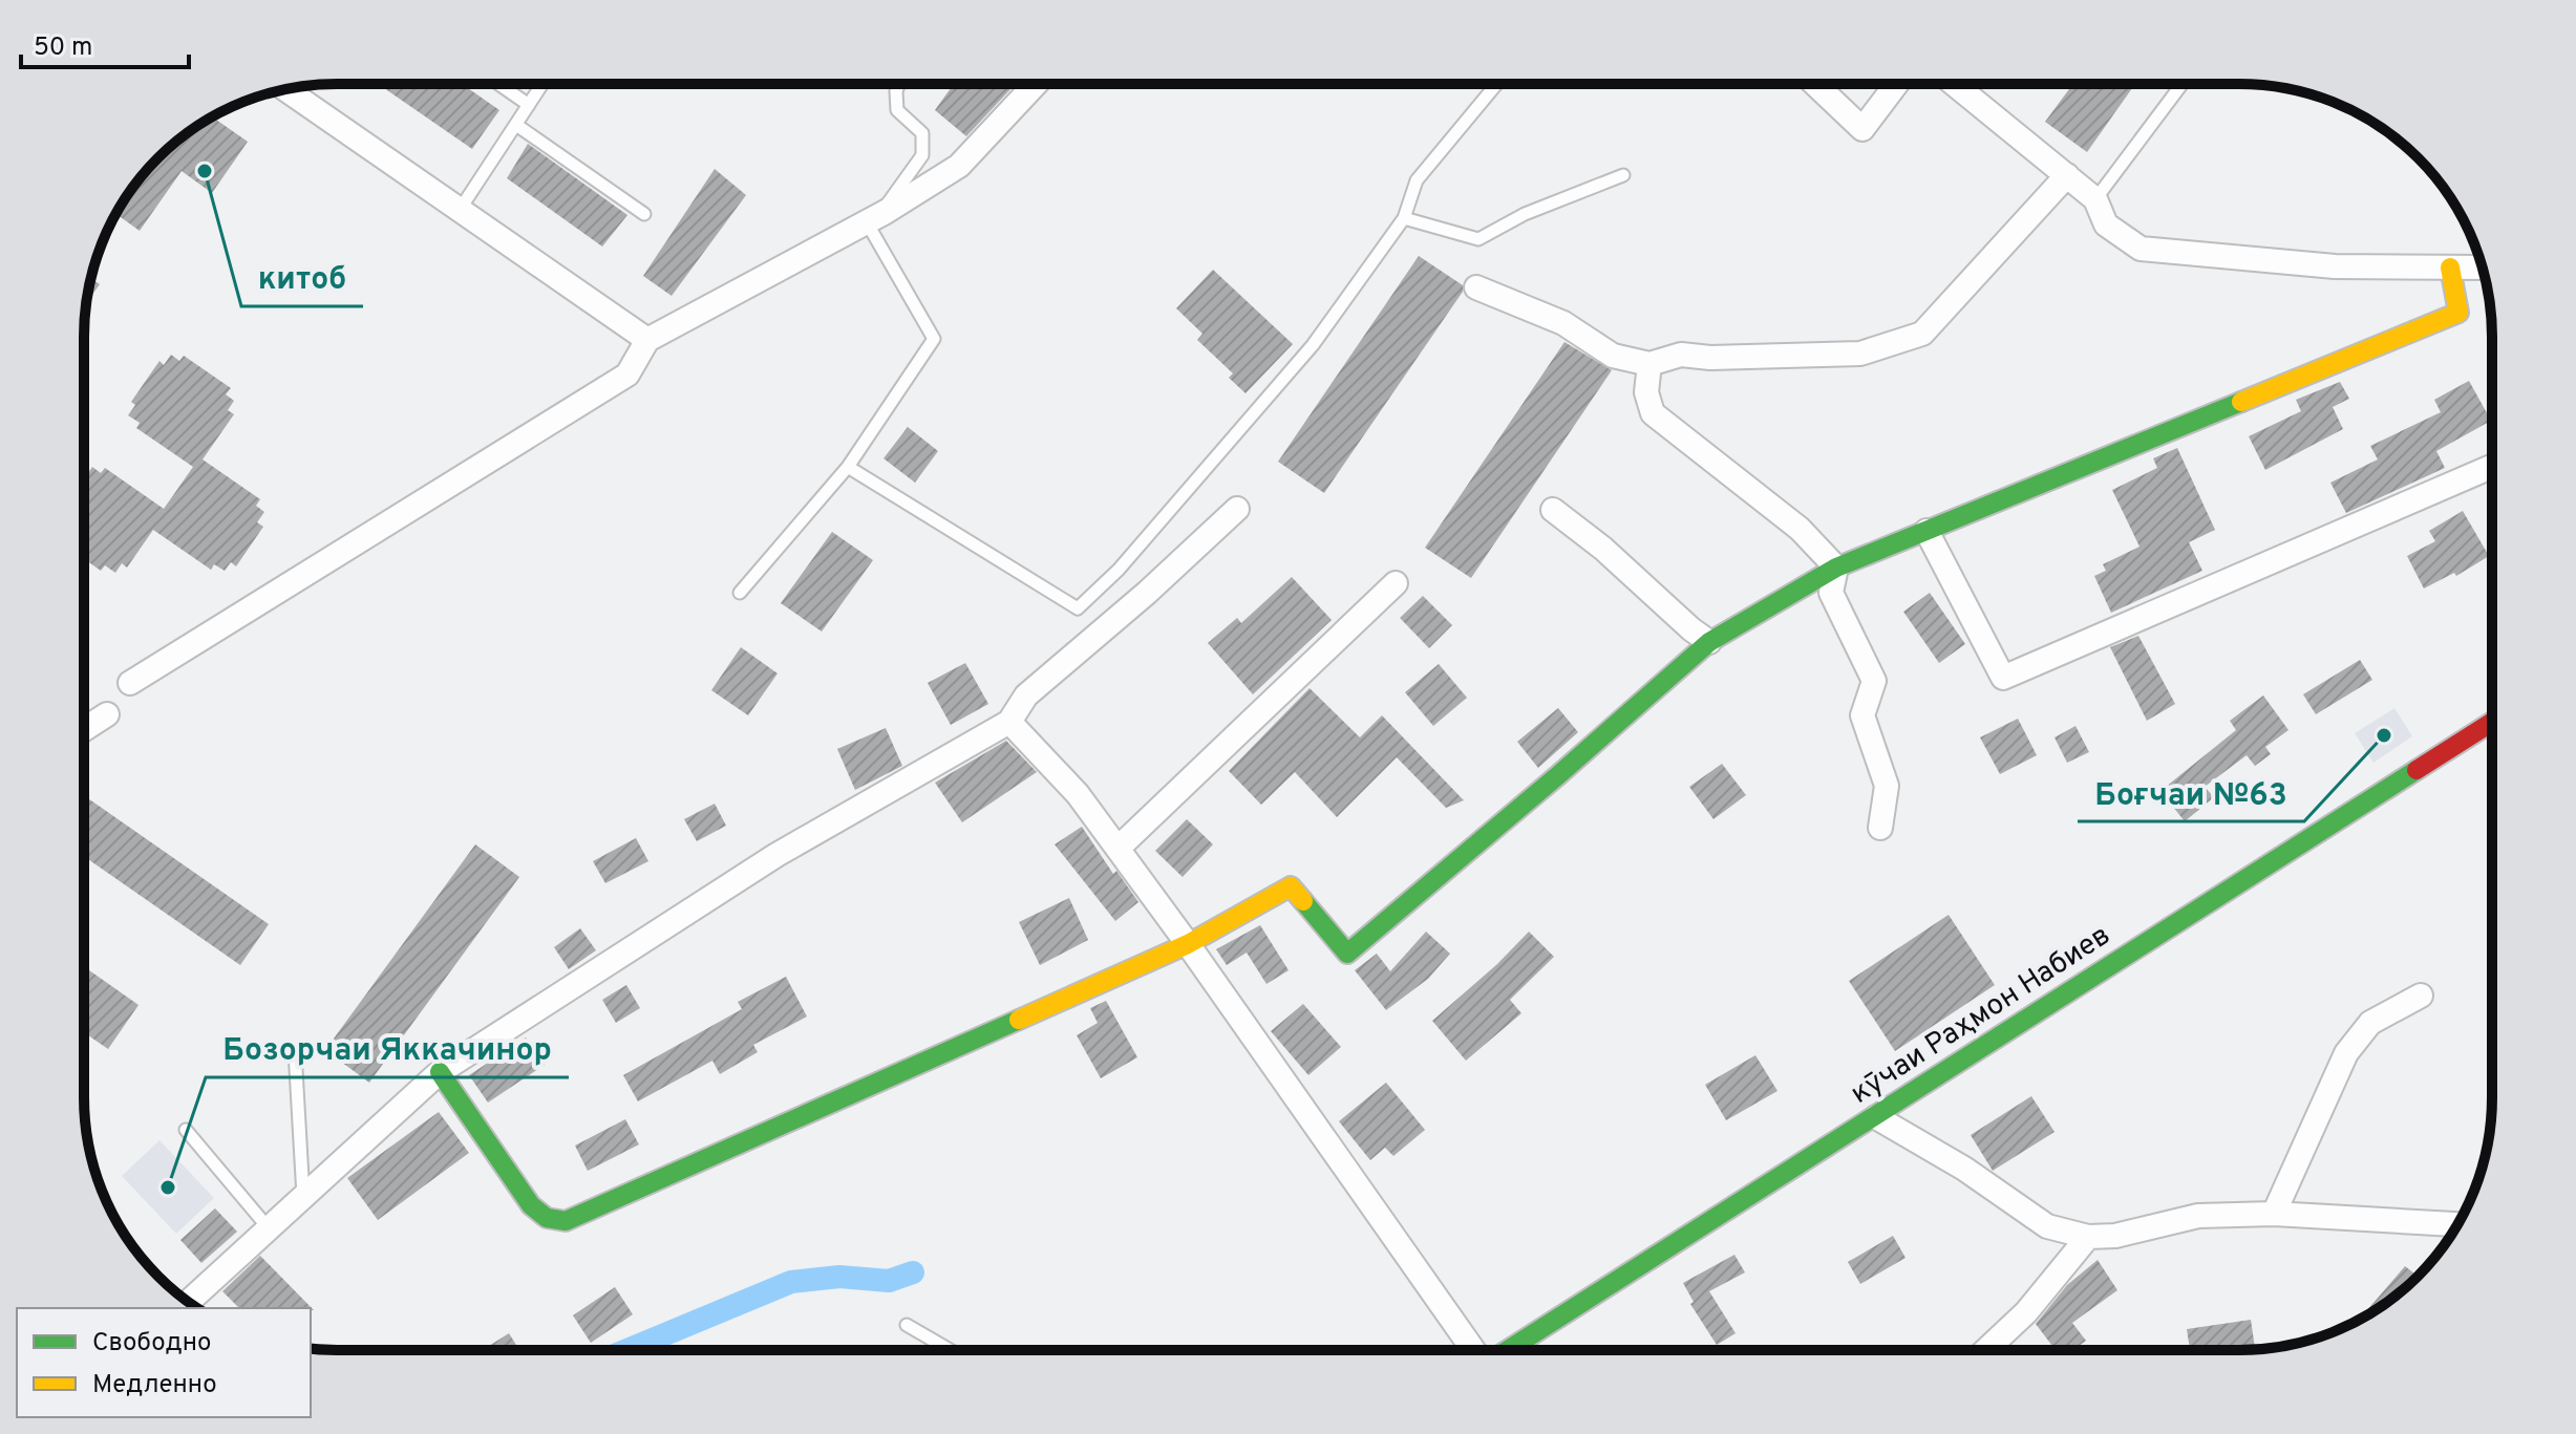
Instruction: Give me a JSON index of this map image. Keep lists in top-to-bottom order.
{
  "streets": {
    "street": ["кӯчаи Раҳмон Набиев"]
  },
  "places": ["китоб", "Боғчаи №63", "Бозорчаи Яккачинор"],
  "legend": ["Свободно", "Медленно"],
  "scale_bar": "50 m"
}
